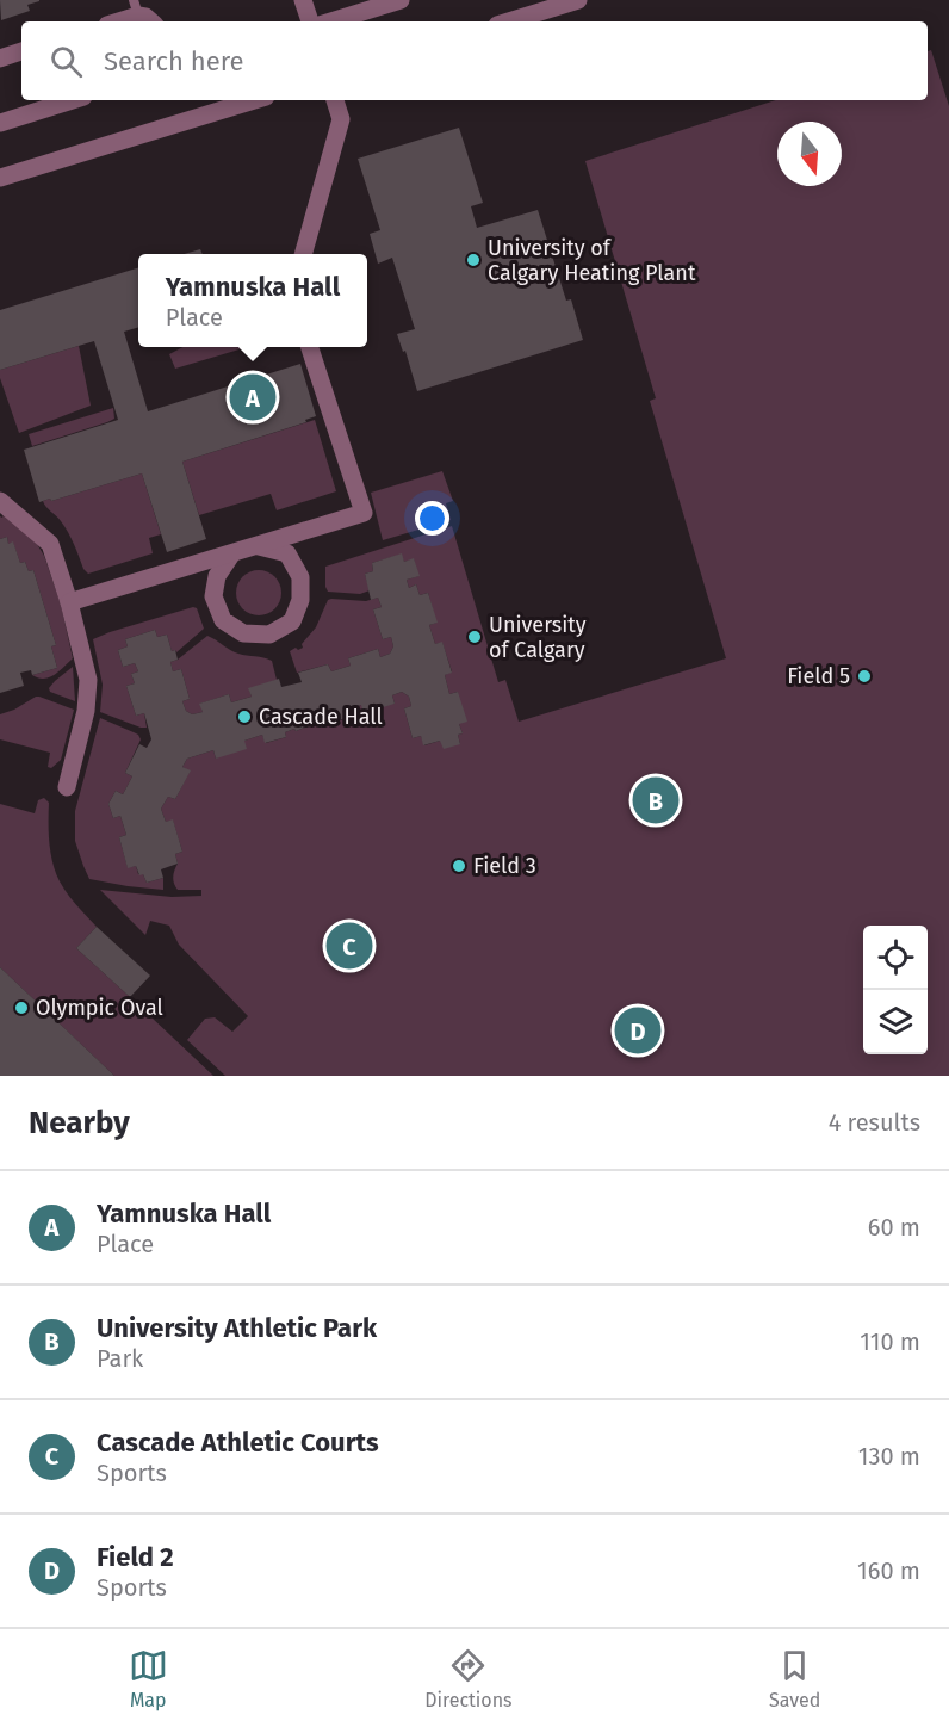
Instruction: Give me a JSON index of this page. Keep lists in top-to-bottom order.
{
  "places": [
    "University of Calgary Heating Plant",
    "University of Calgary",
    "Field 5",
    "Cascade Hall",
    "Field 3",
    "Olympic Oval"
  ],
  "north": "bottom",
  "page": {
    "search": "Search here",
    "popup": ["Yamnuska Hall", "Place"],
    "pins": [
      "A",
      "B",
      "C",
      "D"
    ],
    "heading": ["Nearby", "4 results"],
    "list": [
      {
        "mark": "A",
        "name": "Yamnuska Hall",
        "note": "Place",
        "value": "60 m"
      },
      {
        "mark": "B",
        "name": "University Athletic Park",
        "note": "Park",
        "value": "110 m"
      },
      {
        "mark": "C",
        "name": "Cascade Athletic Courts",
        "note": "Sports",
        "value": "130 m"
      },
      {
        "mark": "D",
        "name": "Field 2",
        "note": "Sports",
        "value": "160 m"
      }
    ],
    "nav": ["Map", "Directions", "Saved"]
  }
}
